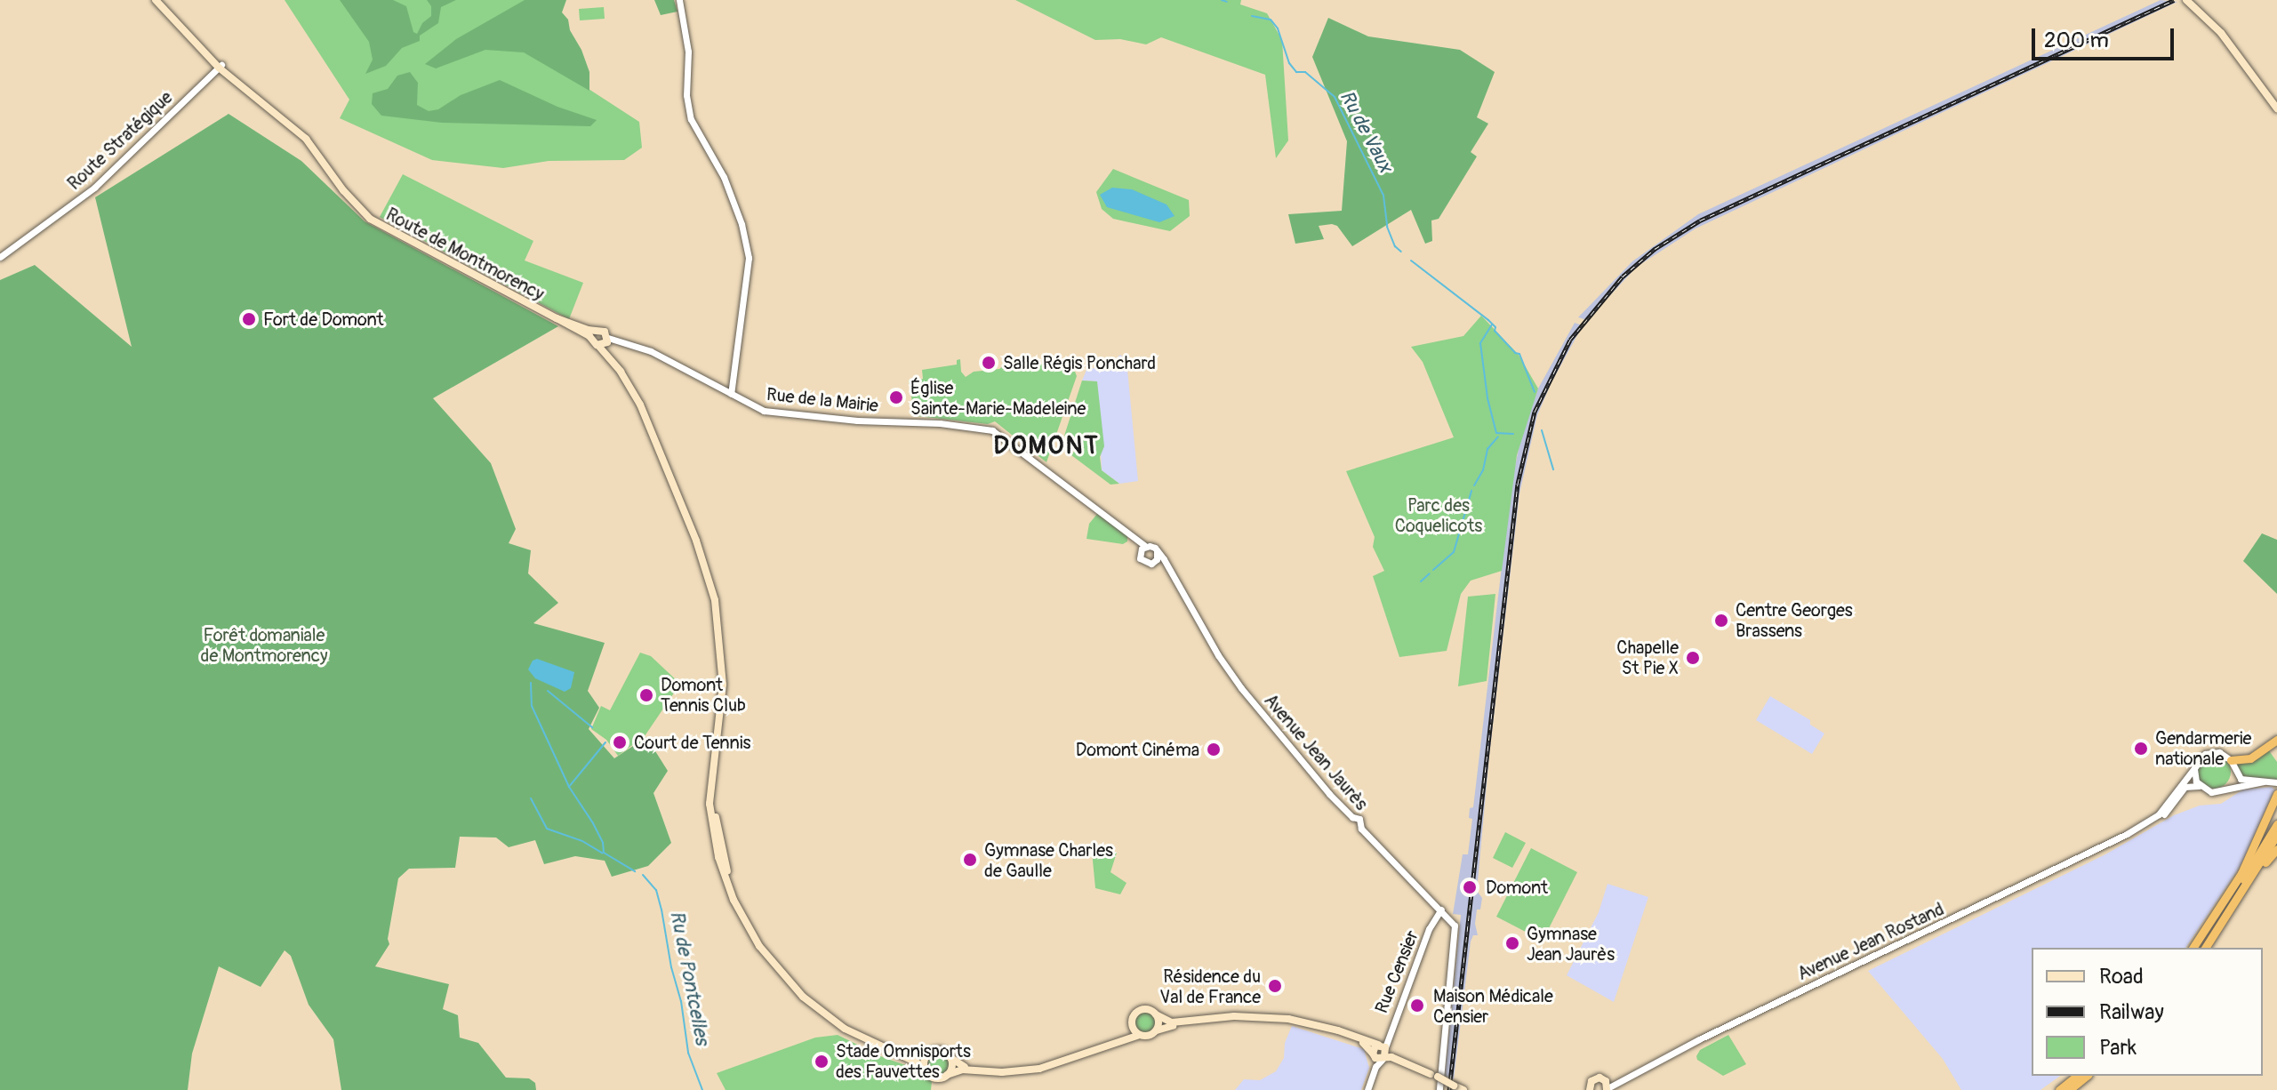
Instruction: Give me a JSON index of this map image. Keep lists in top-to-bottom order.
{
  "streets": {
    "main road": ["Route de Montmorency"],
    "street": [
      "Route Stratégique",
      "Rue de la Mairie",
      "Avenue Jean Jaurès",
      "Avenue Jean Rostand",
      "Rue Censier"
    ]
  },
  "crossings": [
    ["Route Stratégique", "Route de Montmorency"],
    ["Route de Montmorency", "Rue de la Mairie"],
    ["Rue de la Mairie", "Avenue Jean Jaurès"],
    ["Avenue Jean Jaurès", "Rue Censier"]
  ],
  "districts": ["DOMONT"],
  "water": ["Ru de Vaux", "Ru de Pontcelles"],
  "parks": ["Parc des Coquelicots", "Forêt domaniale de Montmorency"],
  "places": [
    "Fort de Domont",
    "Salle Régis Ponchard",
    "Église Sainte-Marie-Madeleine",
    "Centre Georges Brassens",
    "Chapelle St Pie X",
    "Domont Tennis Club",
    "Court de Tennis",
    "Gendarmerie nationale",
    "Domont Cinéma",
    "Gymnase Charles de Gaulle",
    "Domont",
    "Gymnase Jean Jaurès",
    "Résidence du Val de France",
    "Maison Médicale Censier",
    "Stade Omnisports des Fauvettes"
  ],
  "legend": ["Road", "Railway", "Park"],
  "scale_bar": "200 m"
}
